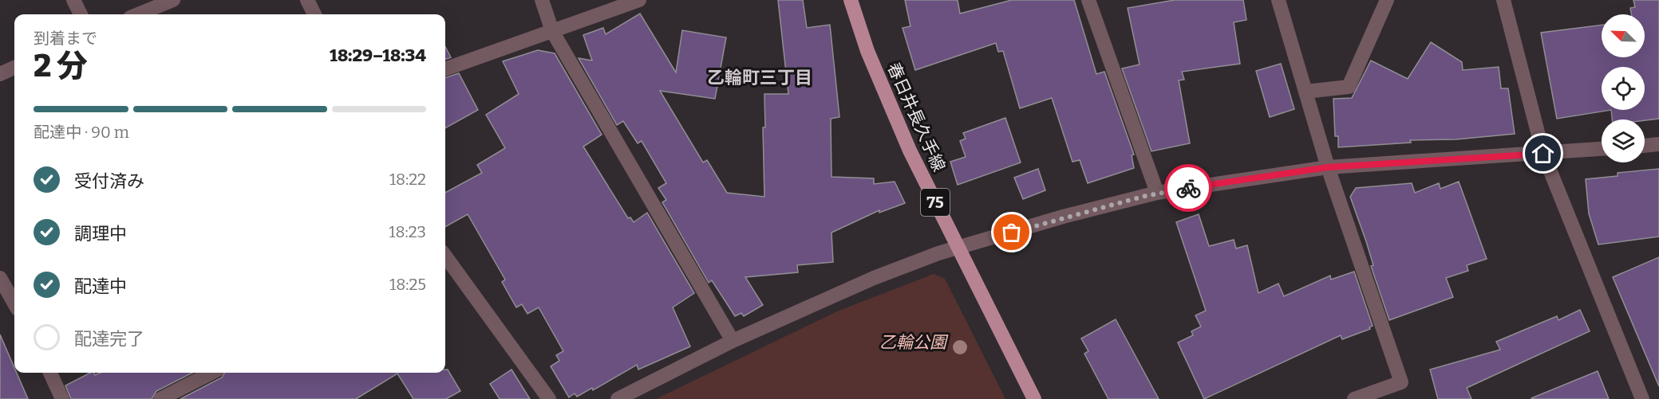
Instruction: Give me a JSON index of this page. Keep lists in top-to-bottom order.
{
  "streets": {
    "main road": ["春日井長久手線", "75"]
  },
  "districts": ["乙輪町三丁目"],
  "parks": ["乙輪公園"],
  "north": "top left",
  "page": {
    "heading": ["2 分", "到着まで", "18:29–18:34"],
    "bar": "配達中 · 90 m",
    "list": [
      ["受付済み", "18:22"],
      ["調理中", "18:23"],
      ["配達中", "18:25"],
      "配達完了"
    ]
  }
}
